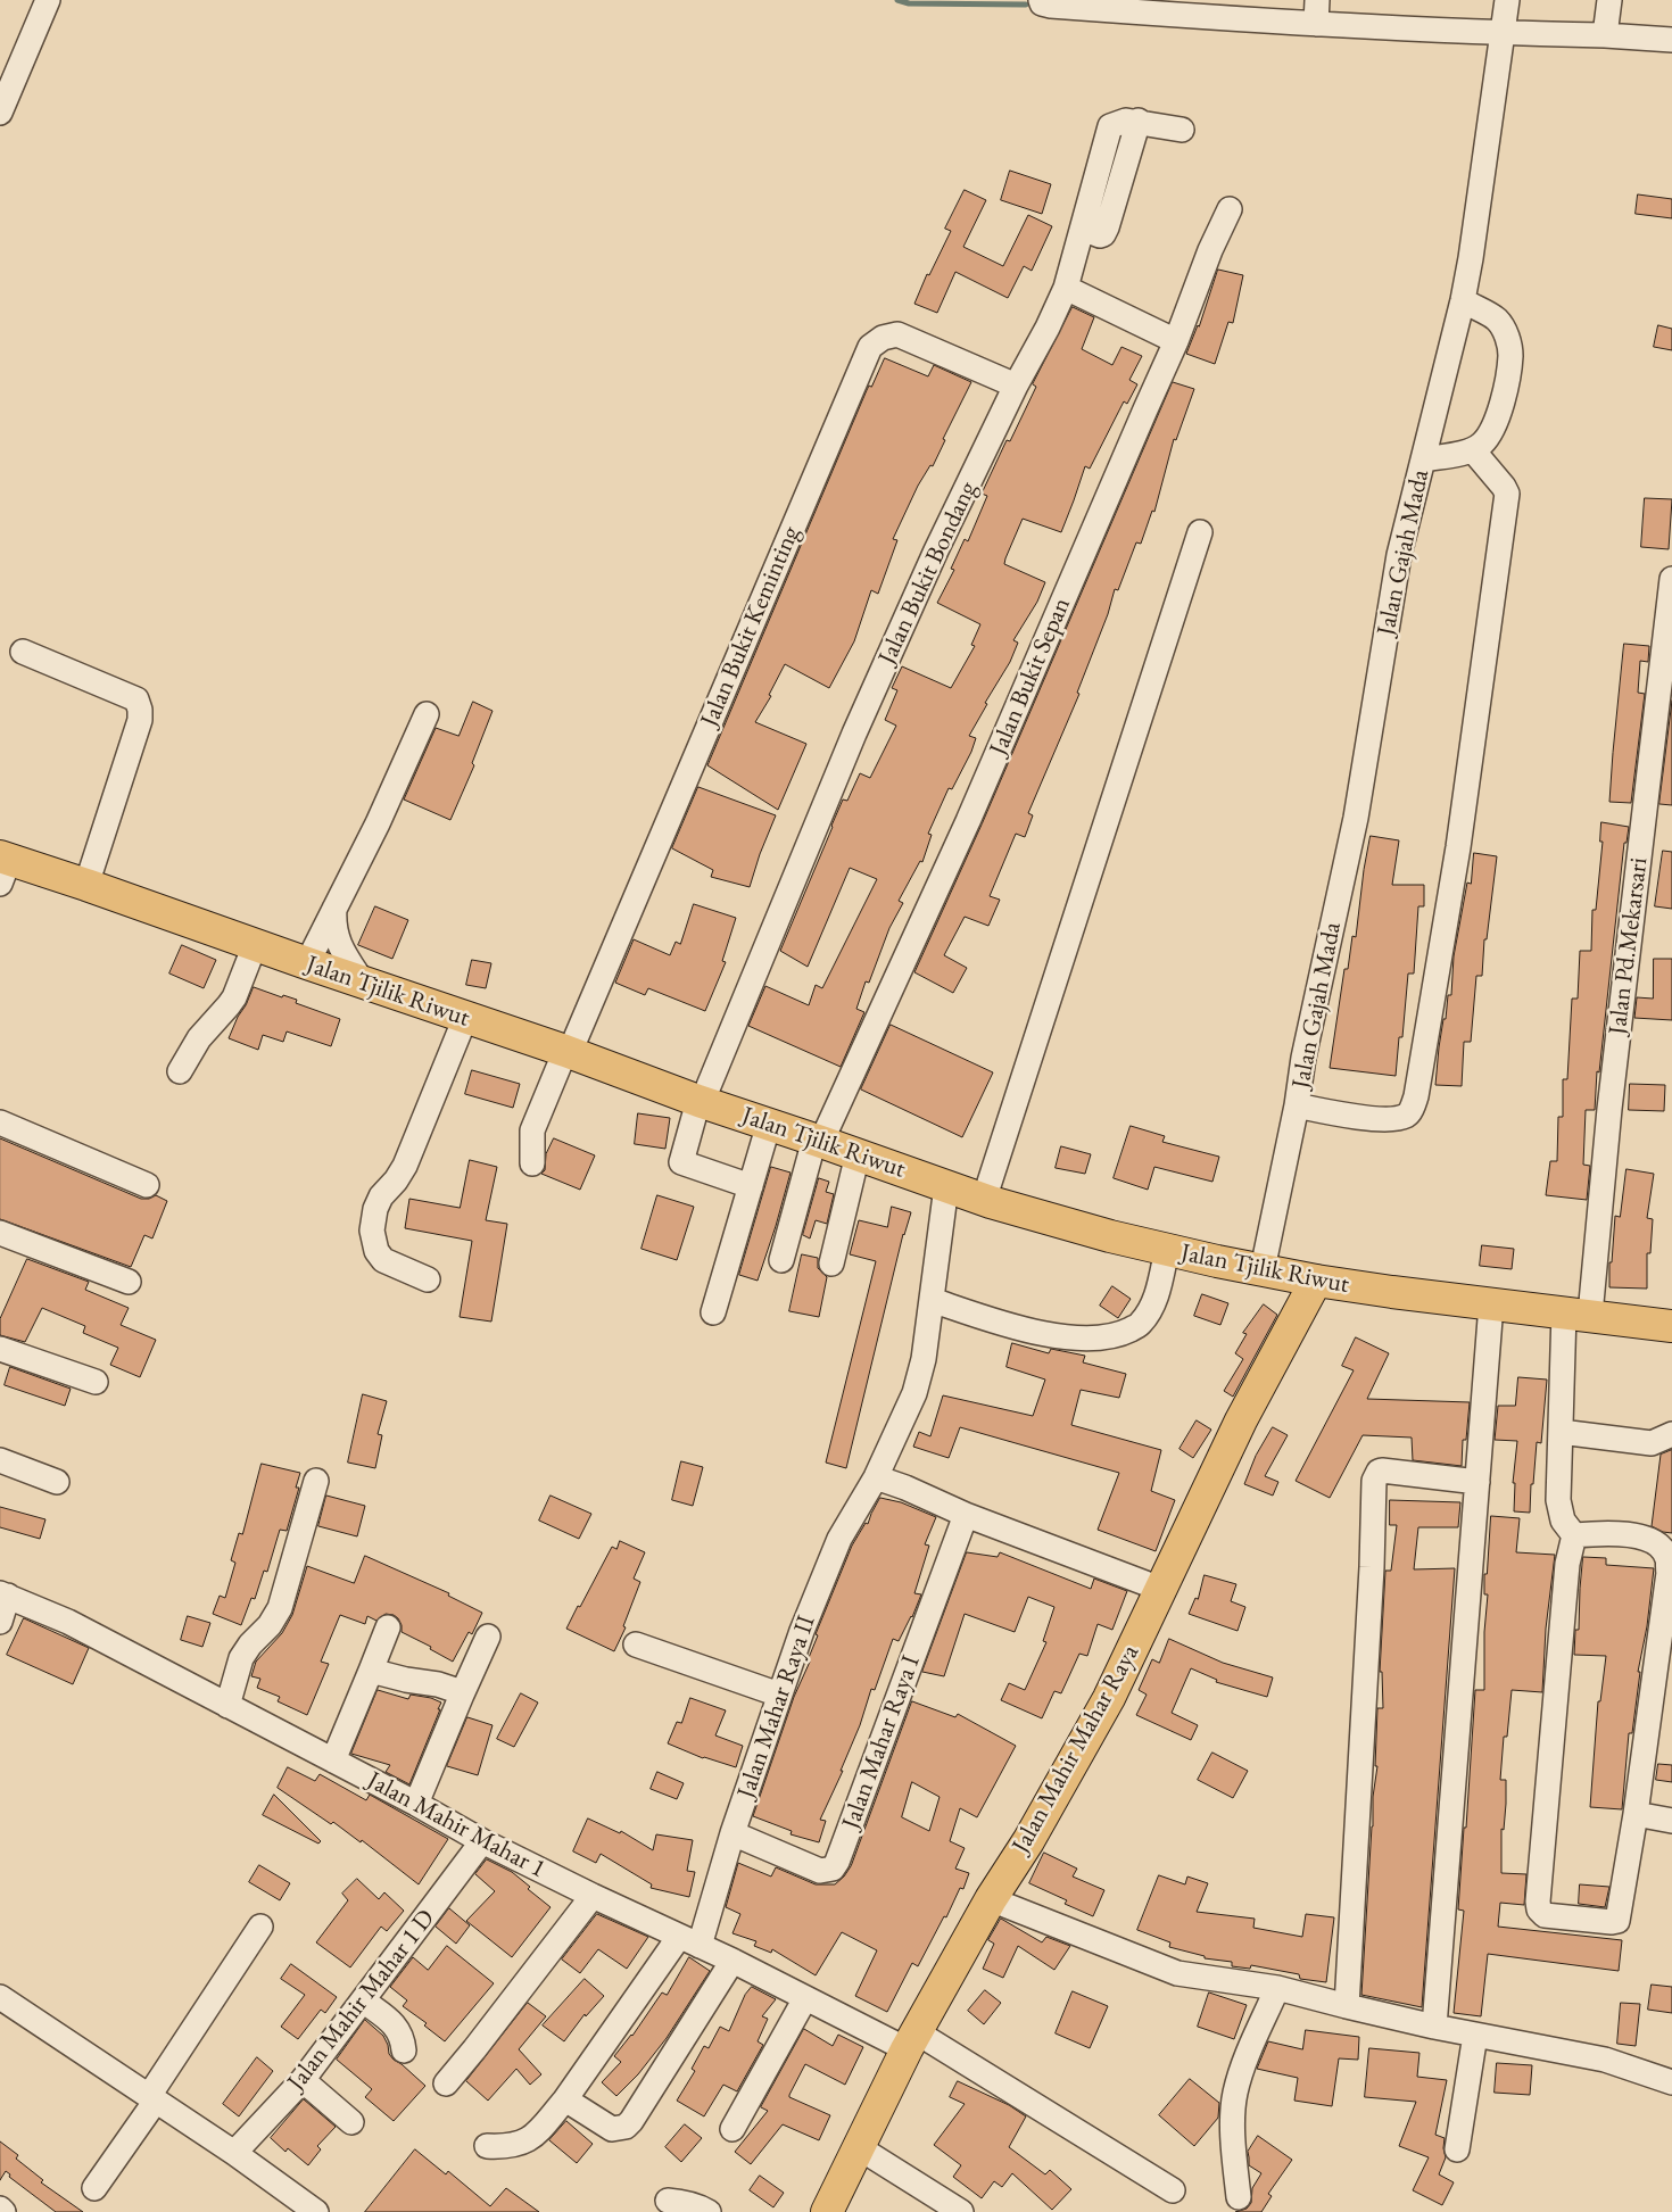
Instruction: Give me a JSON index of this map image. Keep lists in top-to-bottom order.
{
  "streets": {
    "main road": ["Jalan Tjilik Riwut", "Jalan Mahir Mahar Raya"],
    "street": [
      "Jalan Gajah Mada",
      "Jalan Bukit Bondang",
      "Jalan Bukit Keminting",
      "Jalan Bukit Sepan",
      "Jalan Pd.Mekarsari",
      "Jalan Mahar Raya II",
      "Jalan Mahar Raya I",
      "Jalan Mahir Mahar 1",
      "Jalan Mahir Mahar 1 D"
    ]
  },
  "crossings": [
    ["Jalan Gajah Mada", "Jalan Tjilik Riwut"],
    ["Jalan Bukit Bondang", "Jalan Bukit Keminting"],
    ["Jalan Bukit Bondang", "Jalan Tjilik Riwut"],
    ["Jalan Bukit Keminting", "Jalan Tjilik Riwut"],
    ["Jalan Bukit Sepan", "Jalan Tjilik Riwut"],
    ["Jalan Pd.Mekarsari", "Jalan Tjilik Riwut"],
    ["Jalan Tjilik Riwut", "Jalan Mahar Raya II"],
    ["Jalan Tjilik Riwut", "Jalan Mahir Mahar Raya"],
    ["Jalan Mahar Raya II", "Jalan Mahar Raya I"],
    ["Jalan Mahar Raya II", "Jalan Mahir Mahar 1"],
    ["Jalan Mahir Mahar Raya", "Jalan Mahir Mahar 1"],
    ["Jalan Mahir Mahar 1", "Jalan Mahir Mahar 1 D"]
  ]
}
